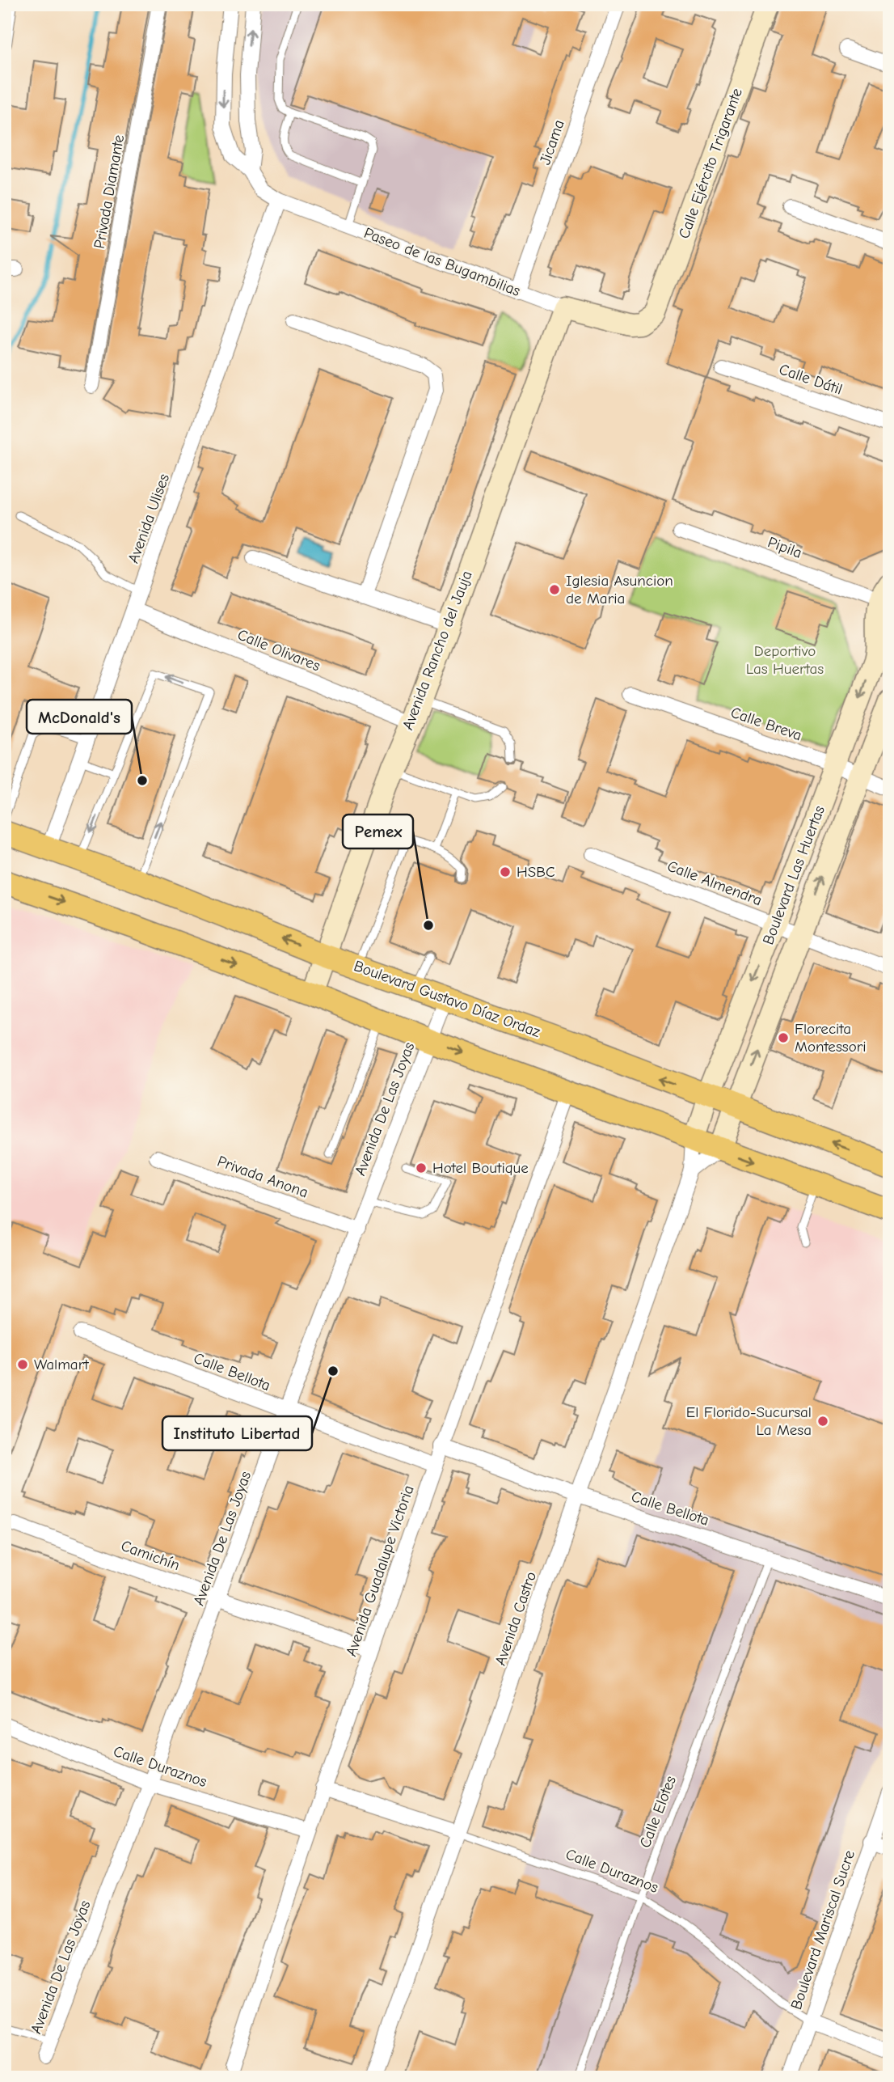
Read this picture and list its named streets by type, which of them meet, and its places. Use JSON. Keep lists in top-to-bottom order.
{
  "streets": {
    "main road": ["Boulevard Gustavo Díaz Ordaz"],
    "street": [
      "Jicama",
      "Calle Ejército Trigarante",
      "Privada Diamante",
      "Paseo de las Bugambilias",
      "Calle Dátil",
      "Avenida Ulises",
      "Pipila",
      "Calle Olivares",
      "Avenida Rancho del Jauja",
      "Calle Breva",
      "Boulevard Las Huertas",
      "Calle Almendra",
      "Avenida De Las Joyas",
      "Privada Anona",
      "Calle Bellota",
      "Camichín",
      "Avenida Guadalupe Victoria",
      "Avenida Castro",
      "Calle Duraznos",
      "Boulevard Mariscal Sucre"
    ],
    "lane": ["Calle Elotes"]
  },
  "crossings": [
    ["Jicama", "Paseo de las Bugambilias"],
    ["Calle Ejército Trigarante", "Paseo de las Bugambilias"],
    ["Paseo de las Bugambilias", "Avenida Ulises"],
    ["Paseo de las Bugambilias", "Avenida Rancho del Jauja"],
    ["Avenida Ulises", "Calle Olivares"],
    ["Avenida Ulises", "Boulevard Gustavo Díaz Ordaz"],
    ["Pipila", "Boulevard Las Huertas"],
    ["Calle Olivares", "Avenida Rancho del Jauja"],
    ["Avenida Rancho del Jauja", "Boulevard Gustavo Díaz Ordaz"],
    ["Calle Breva", "Boulevard Las Huertas"],
    ["Boulevard Las Huertas", "Calle Almendra"],
    ["Boulevard Las Huertas", "Boulevard Gustavo Díaz Ordaz"],
    ["Boulevard Las Huertas", "Avenida Castro"],
    ["Boulevard Gustavo Díaz Ordaz", "Avenida De Las Joyas"],
    ["Avenida De Las Joyas", "Privada Anona"],
    ["Avenida De Las Joyas", "Calle Bellota"],
    ["Avenida De Las Joyas", "Camichín"],
    ["Avenida De Las Joyas", "Calle Duraznos"],
    ["Calle Bellota", "Avenida Guadalupe Victoria"],
    ["Calle Bellota", "Avenida Castro"],
    ["Calle Bellota", "Calle Elotes"],
    ["Camichín", "Avenida Guadalupe Victoria"],
    ["Avenida Guadalupe Victoria", "Calle Duraznos"],
    ["Avenida Castro", "Calle Duraznos"],
    ["Calle Duraznos", "Calle Elotes"],
    ["Calle Duraznos", "Boulevard Mariscal Sucre"]
  ],
  "parks": ["Deportivo Las Huertas"],
  "places": [
    "Iglesia Asuncion de Maria",
    "McDonald's",
    "HSBC",
    "Pemex",
    "Florecita Montessori",
    "Hotel Boutique",
    "Walmart",
    "Instituto Libertad",
    "El Florido-Sucursal La Mesa"
  ]
}
